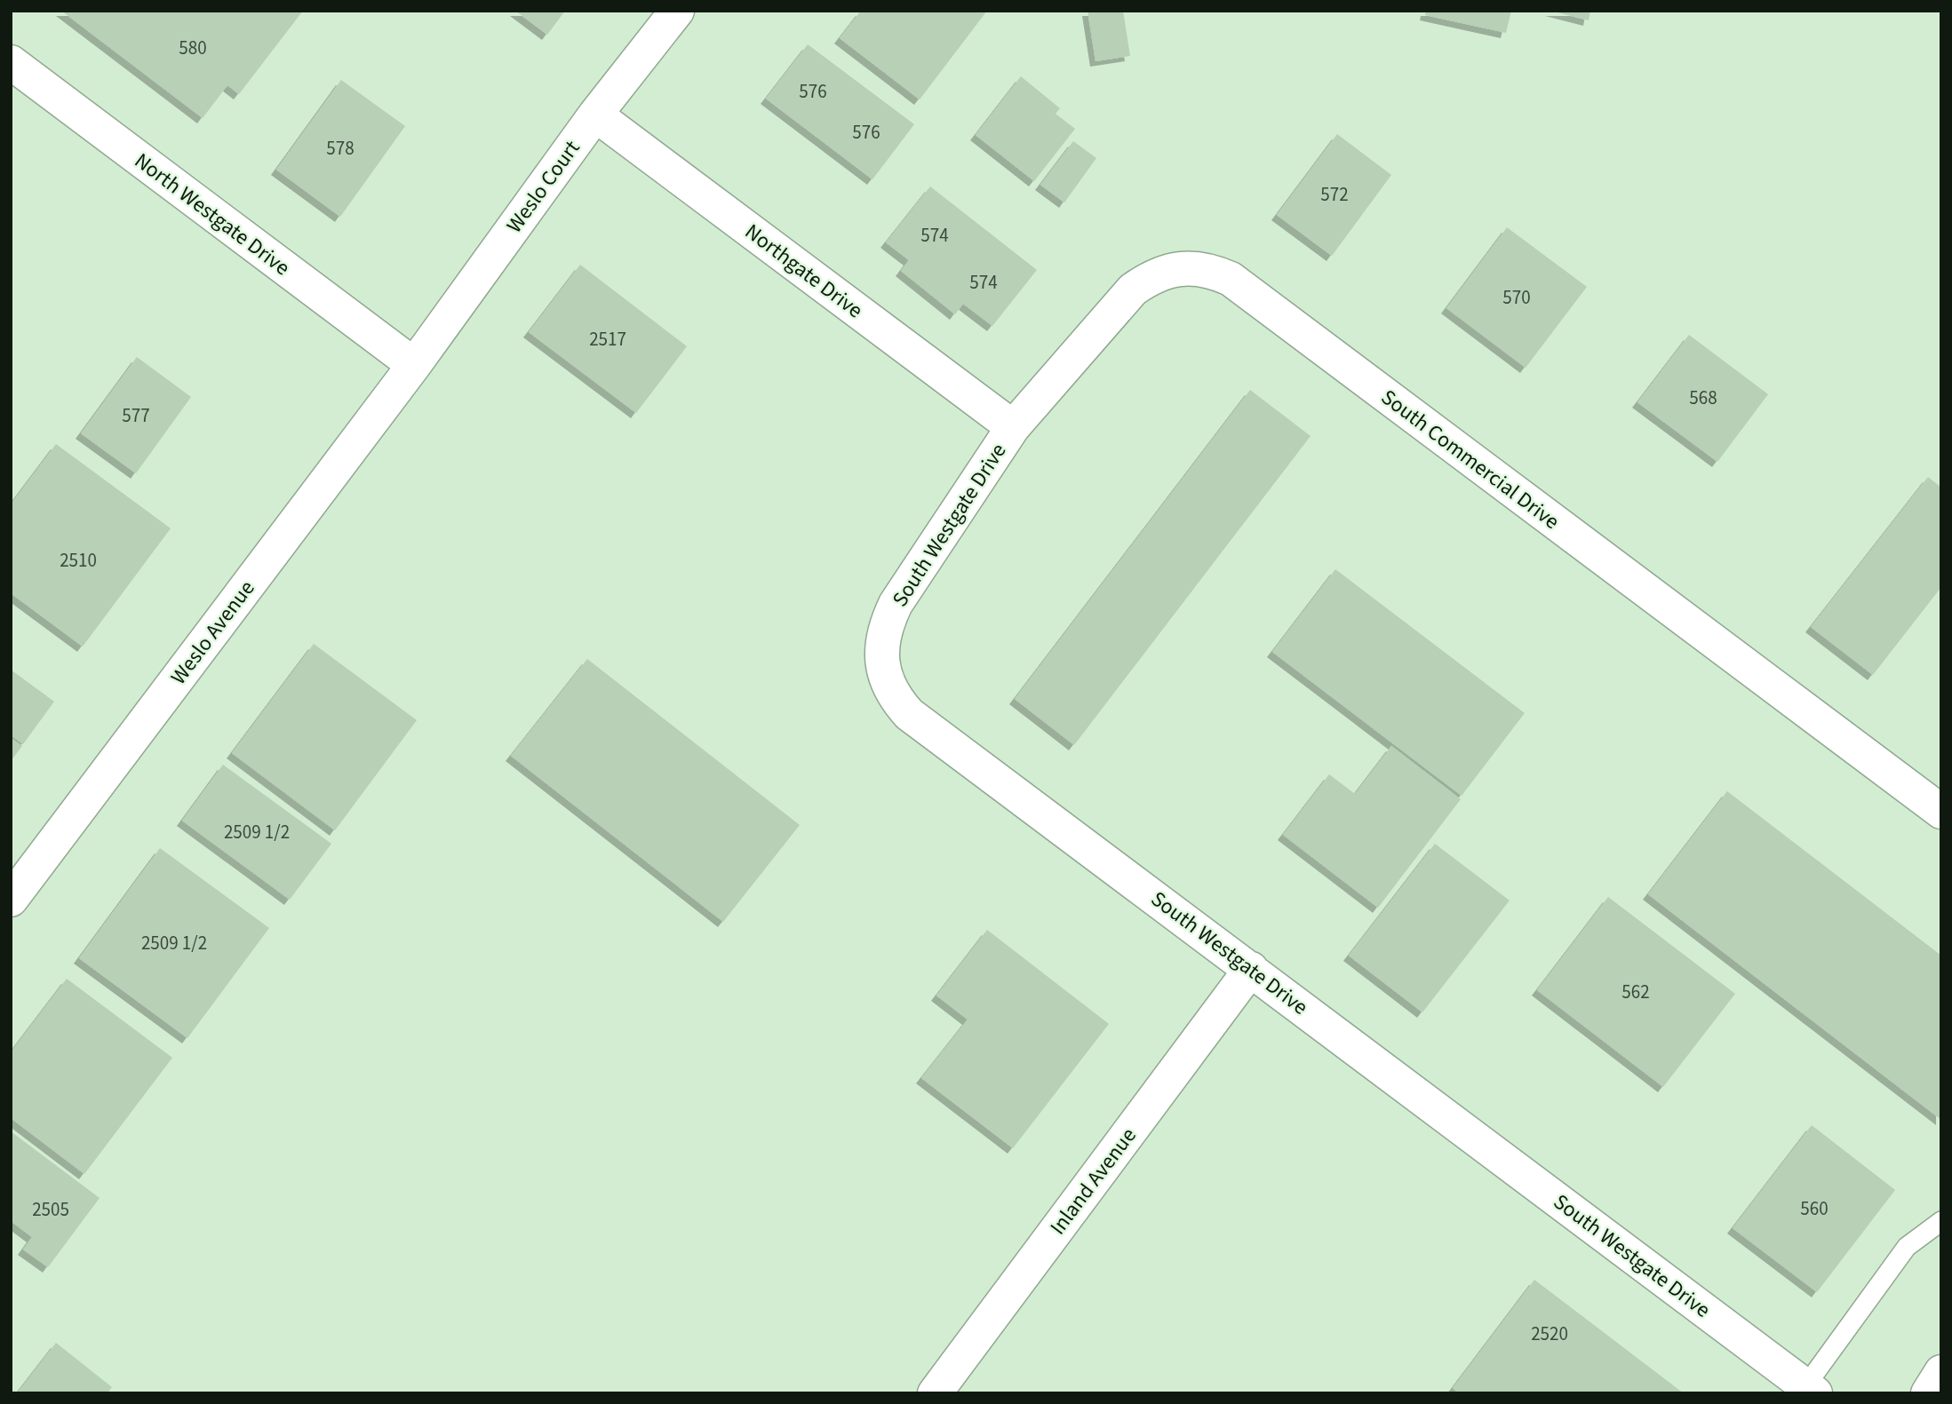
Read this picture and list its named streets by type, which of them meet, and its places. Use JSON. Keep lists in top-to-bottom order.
{
  "streets": {
    "street": [
      "Weslo Court",
      "North Westgate Drive",
      "Northgate Drive",
      "South Commercial Drive",
      "South Westgate Drive",
      "Weslo Avenue",
      "Inland Avenue"
    ]
  },
  "crossings": [
    ["Weslo Court", "North Westgate Drive"],
    ["Weslo Court", "Northgate Drive"],
    ["Weslo Court", "Weslo Avenue"],
    ["North Westgate Drive", "Weslo Avenue"],
    ["Northgate Drive", "South Commercial Drive"],
    ["Northgate Drive", "South Westgate Drive"],
    ["South Commercial Drive", "South Westgate Drive"],
    ["South Westgate Drive", "Inland Avenue"]
  ],
  "house_numbers": [
    "580",
    "576",
    "576",
    "578",
    "572",
    "574",
    "574",
    "570",
    "2517",
    "568",
    "577",
    "2510",
    "2509 1/2",
    "2509 1/2",
    "562",
    "560",
    "2505",
    "2520"
  ]
}
